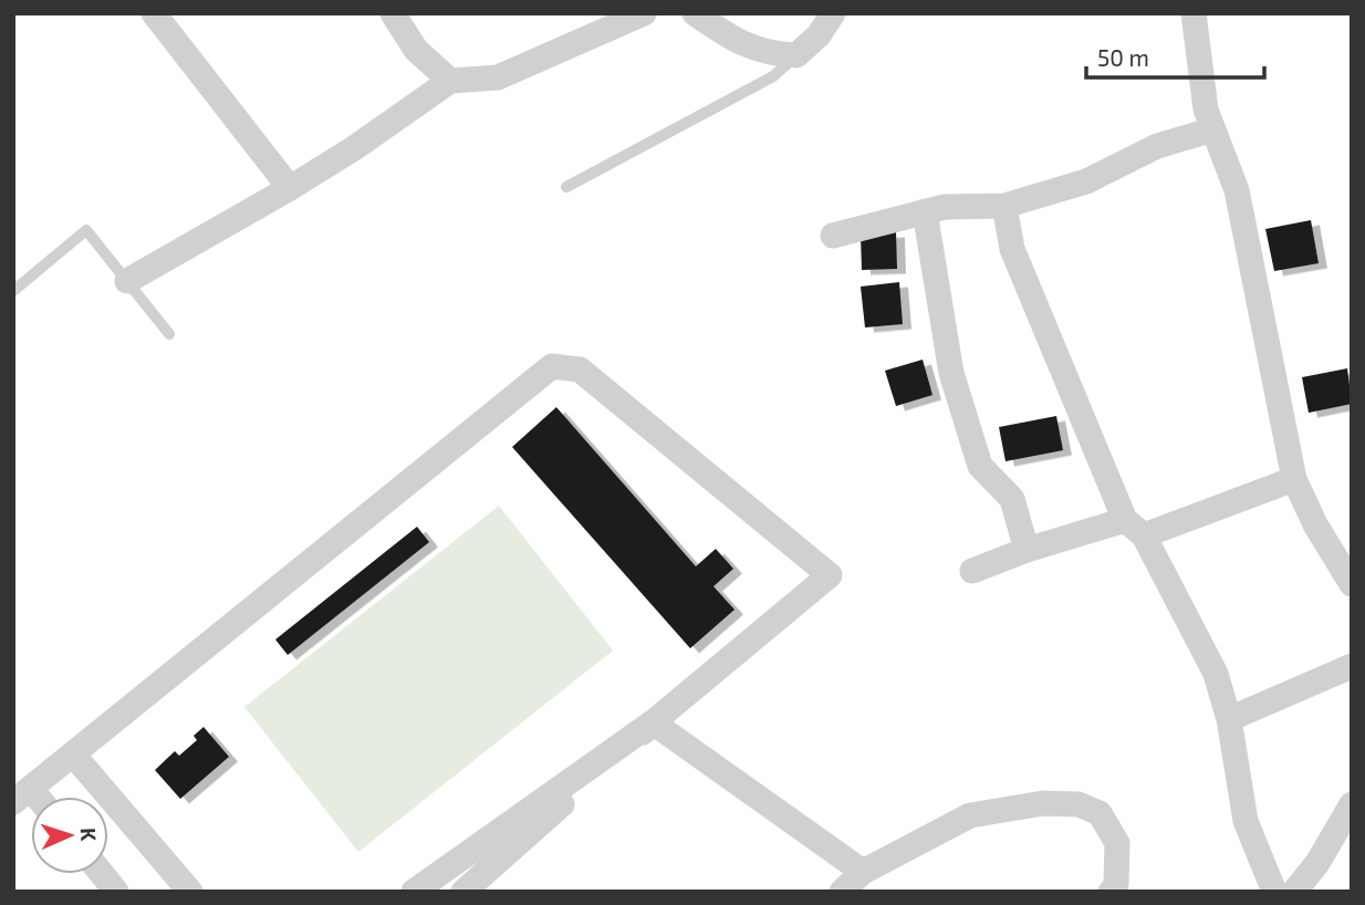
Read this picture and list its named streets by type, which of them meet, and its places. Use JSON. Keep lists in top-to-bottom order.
{
  "scale_bar": "50 m",
  "north": "right"
}
